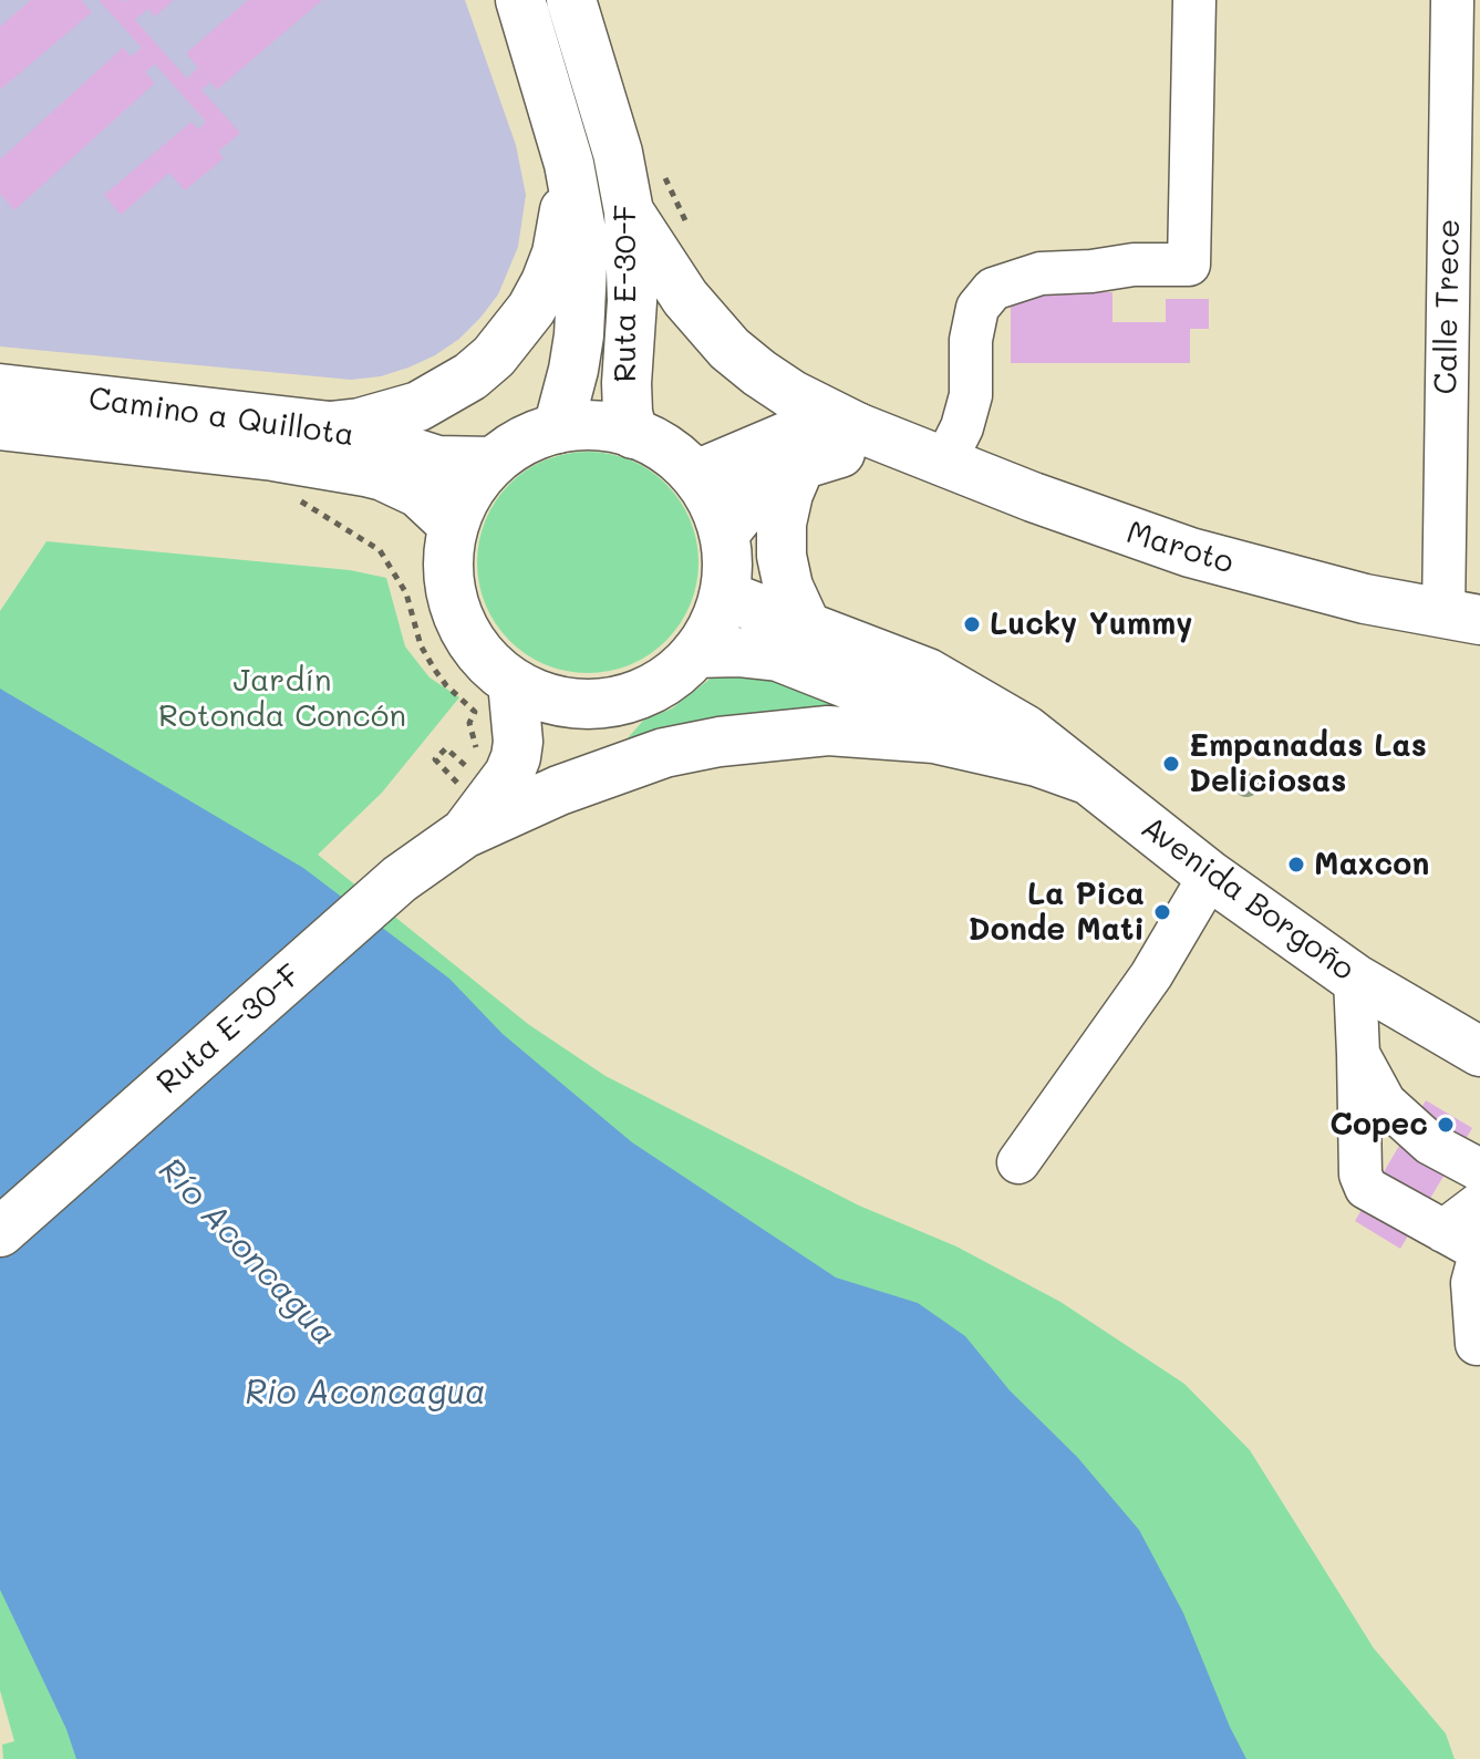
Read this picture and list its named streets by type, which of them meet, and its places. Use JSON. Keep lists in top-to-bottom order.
{
  "streets": {
    "main road": [
      "Ruta E-30-F",
      "Camino a Quillota",
      "Maroto",
      "Avenida Borgoño"
    ],
    "street": ["Calle Trece"]
  },
  "crossings": [
    ["Ruta E-30-F", "Camino a Quillota"],
    ["Ruta E-30-F", "Maroto"],
    ["Ruta E-30-F", "Avenida Borgoño"],
    ["Calle Trece", "Maroto"],
    ["Camino a Quillota", "Maroto"],
    ["Camino a Quillota", "Avenida Borgoño"],
    ["Maroto", "Avenida Borgoño"]
  ],
  "water": ["Río Aconcagua", "Rio Aconcagua"],
  "parks": ["Jardín Rotonda Concón"],
  "places": [
    "Lucky Yummy",
    "Empanadas Las Deliciosas",
    "Maxcon",
    "La Pica Donde Mati",
    "Copec"
  ]
}
